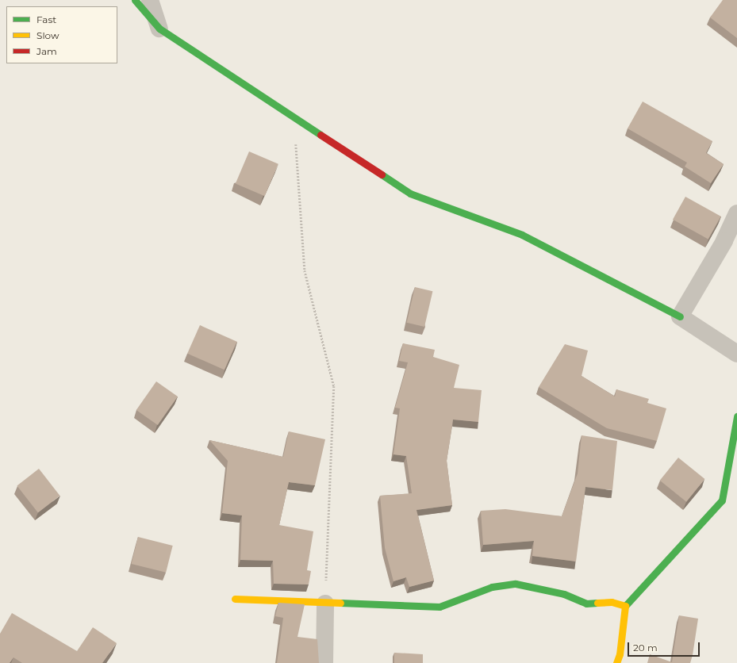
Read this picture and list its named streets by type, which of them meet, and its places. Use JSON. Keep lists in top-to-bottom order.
{
  "legend": ["Fast", "Slow", "Jam"],
  "scale_bar": "20 m"
}
